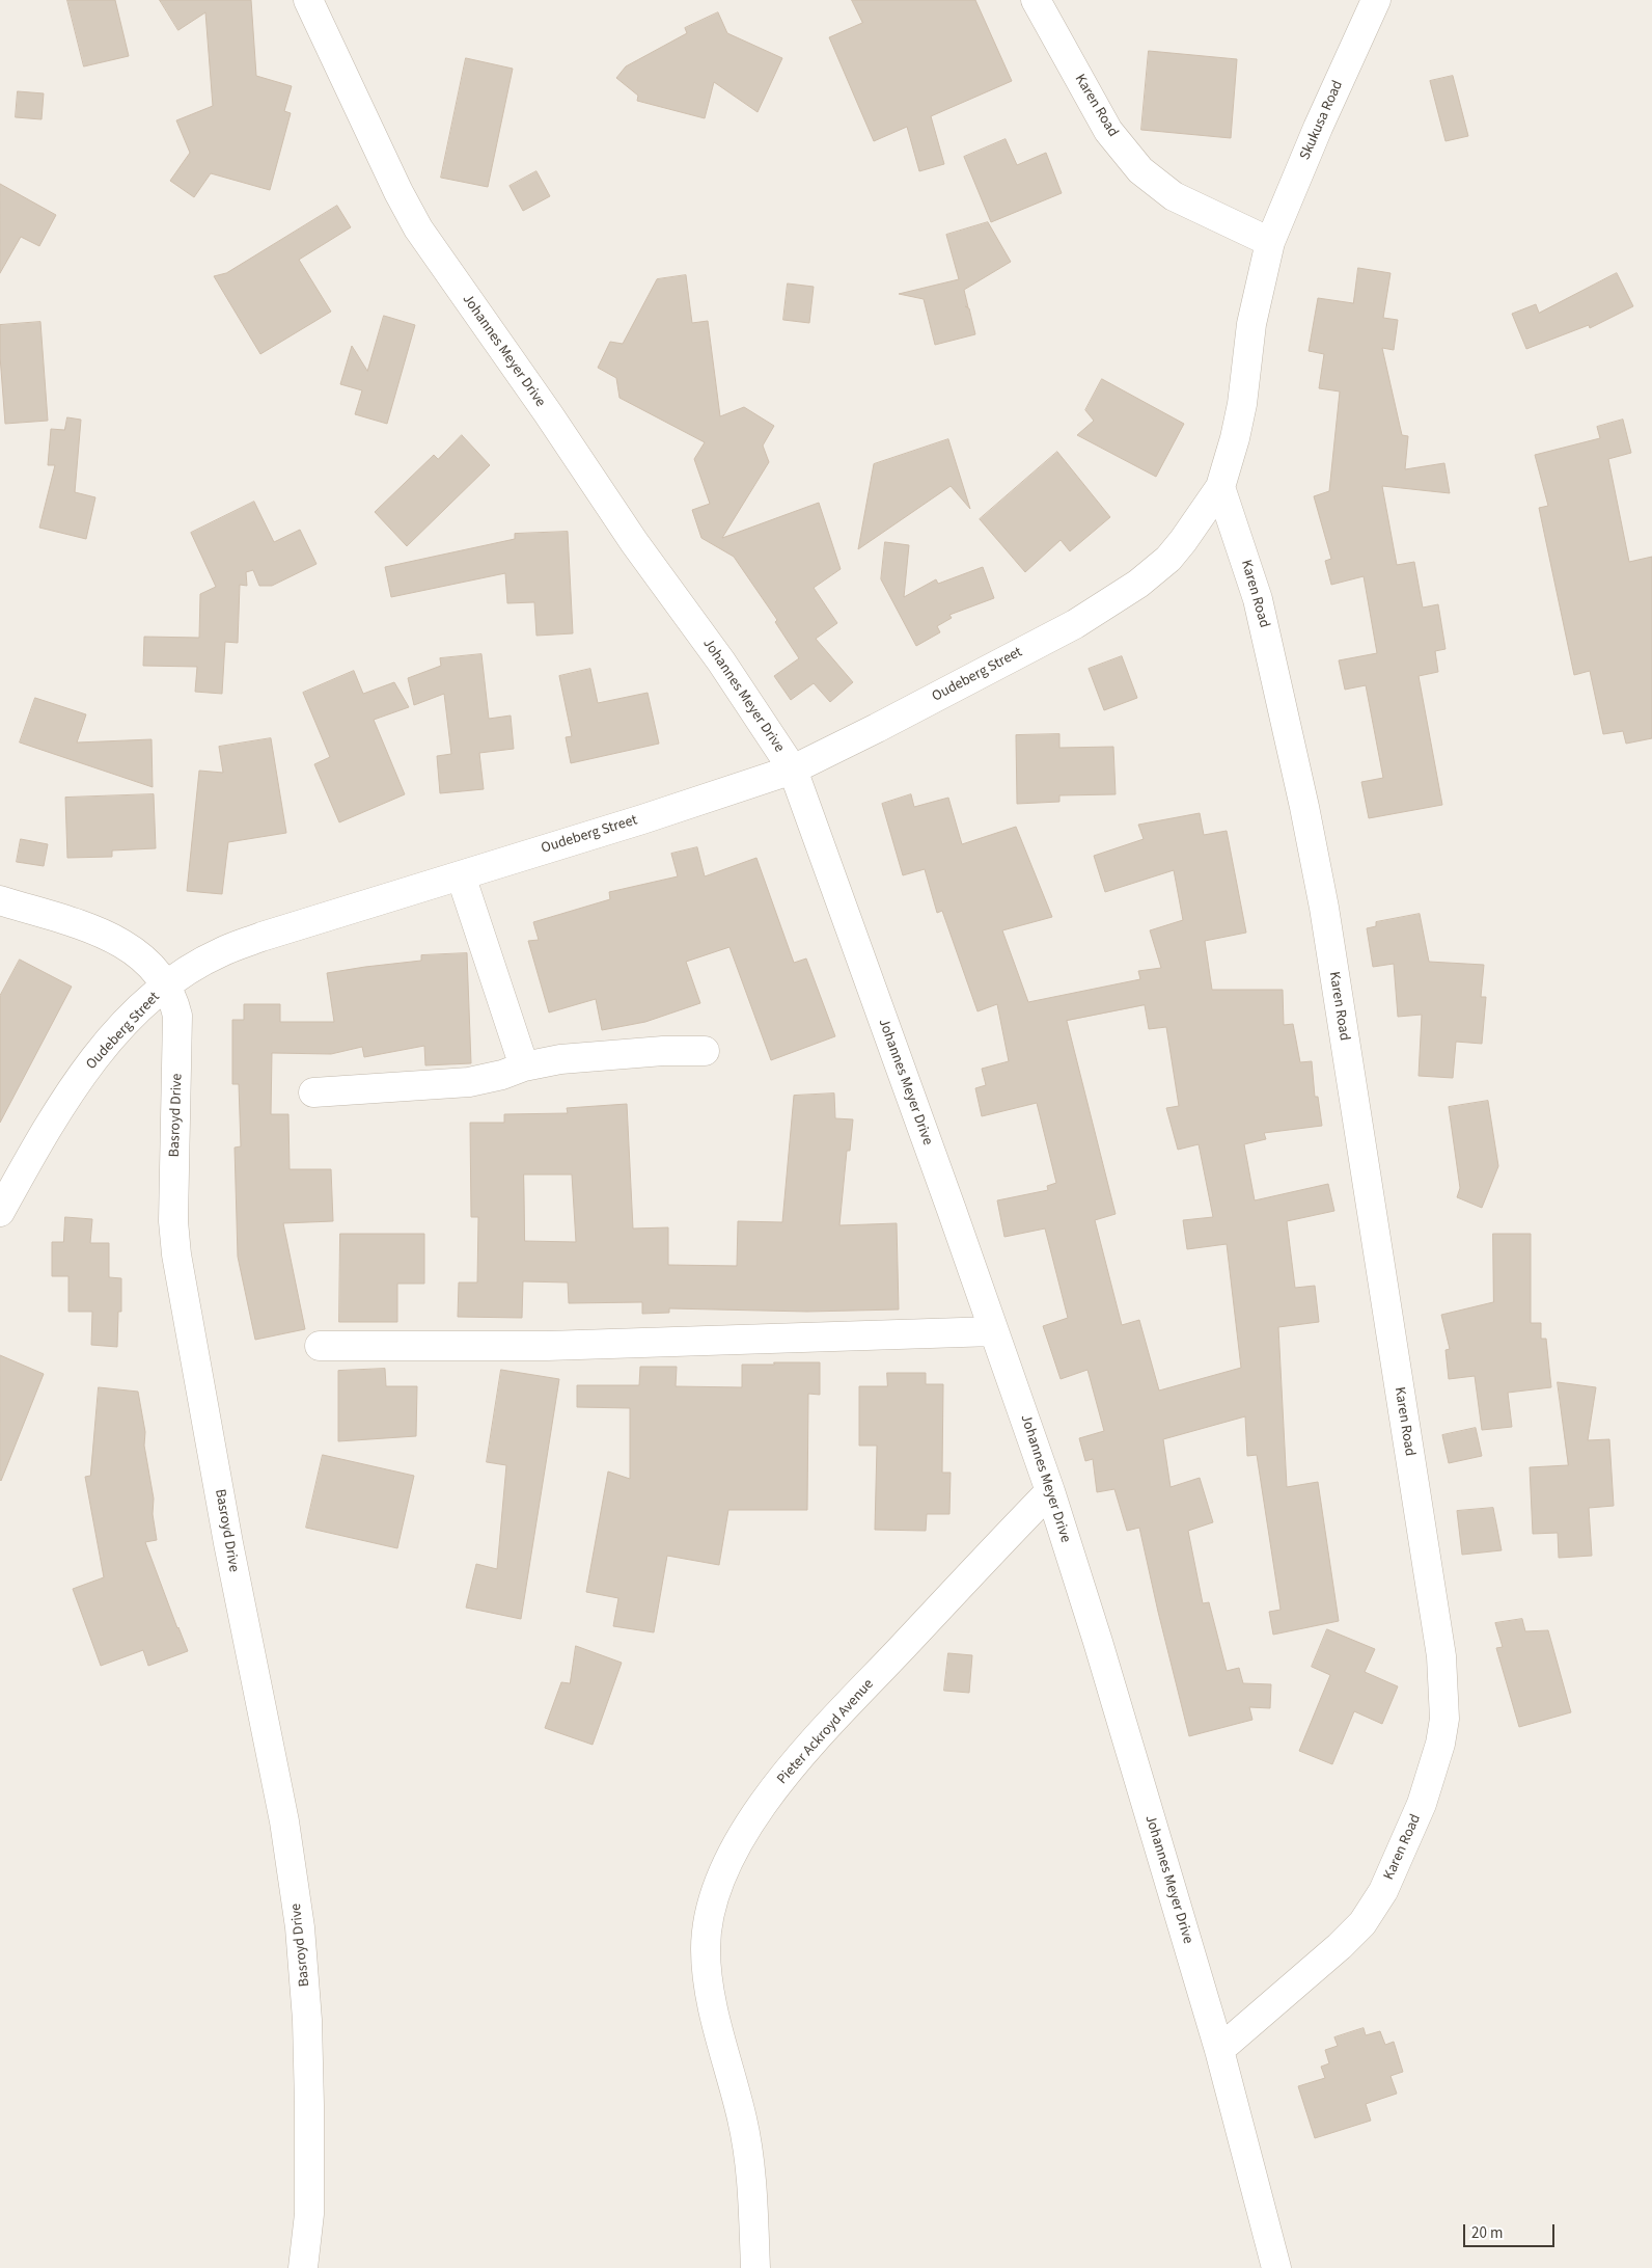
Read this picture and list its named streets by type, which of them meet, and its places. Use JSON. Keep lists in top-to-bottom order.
{
  "streets": {
    "street": [
      "Karen Road",
      "Skukusa Road",
      "Johannes Meyer Drive",
      "Oudeberg Street",
      "Basroyd Drive",
      "Pieter Ackroyd Avenue"
    ]
  },
  "crossings": [
    ["Karen Road", "Skukusa Road"],
    ["Karen Road", "Johannes Meyer Drive"],
    ["Karen Road", "Oudeberg Street"],
    ["Johannes Meyer Drive", "Oudeberg Street"],
    ["Johannes Meyer Drive", "Pieter Ackroyd Avenue"],
    ["Oudeberg Street", "Basroyd Drive"]
  ],
  "scale_bar": "20 m"
}
